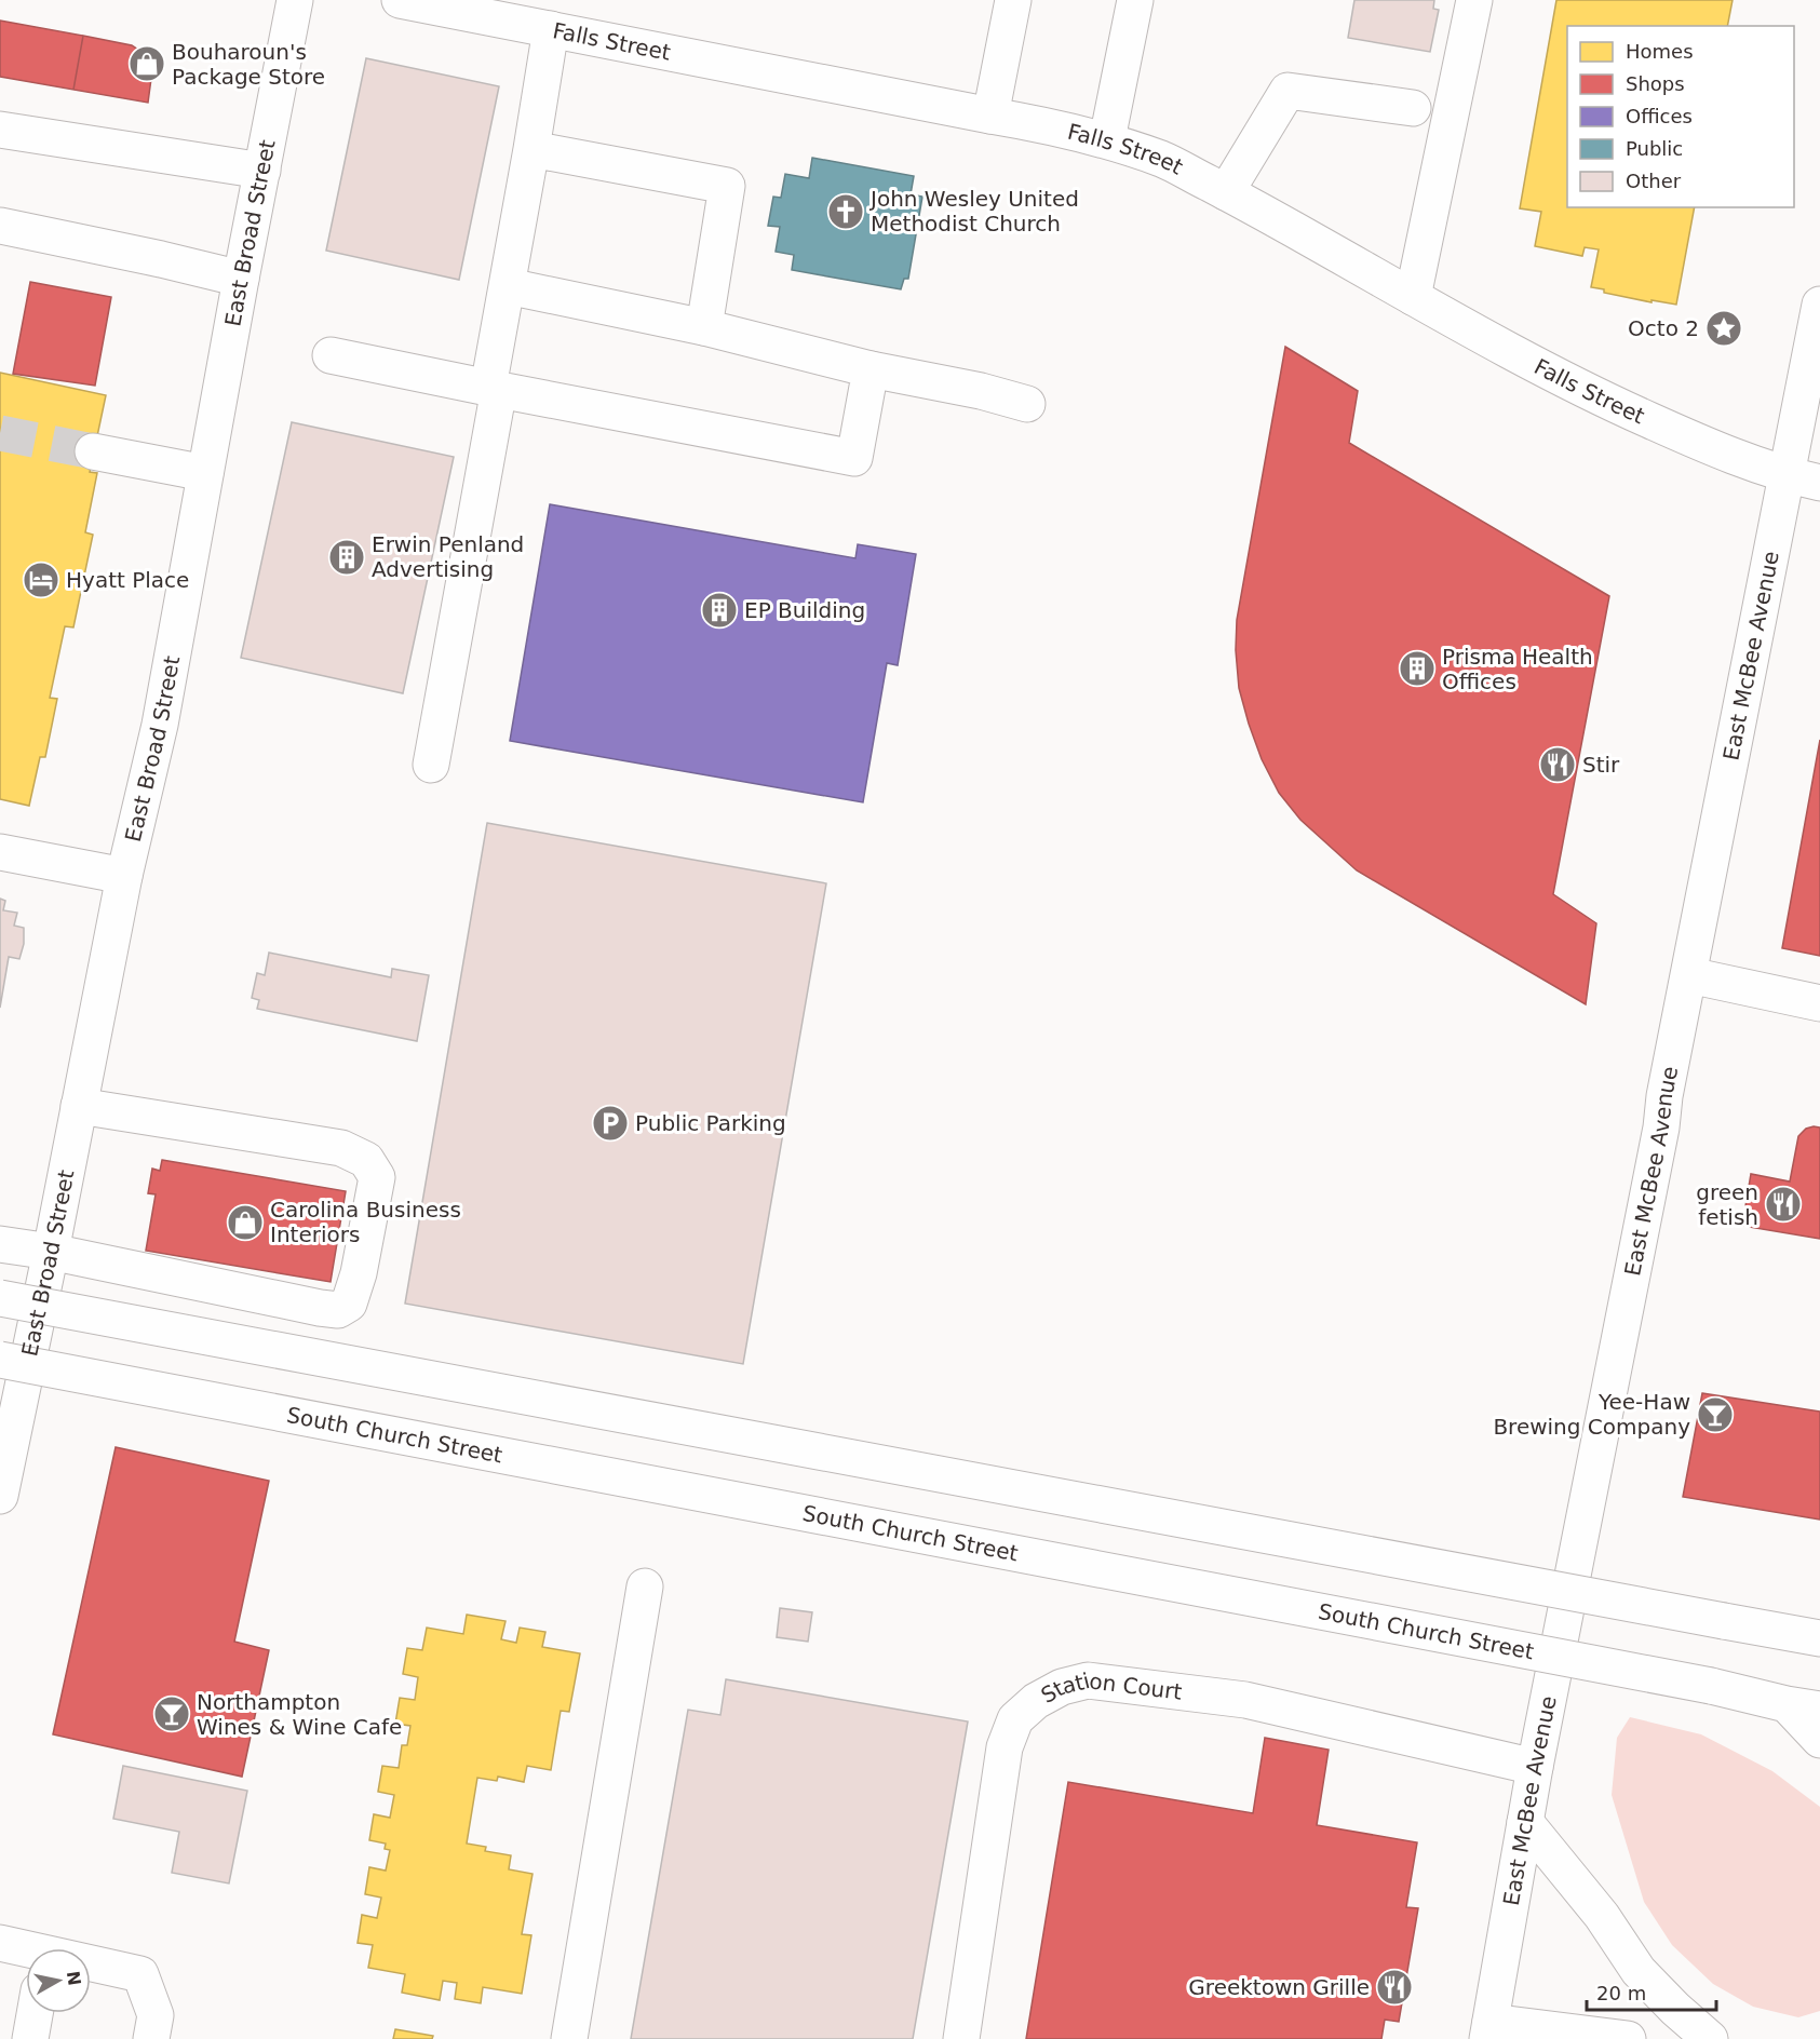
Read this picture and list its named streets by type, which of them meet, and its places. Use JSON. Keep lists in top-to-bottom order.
{
  "streets": {
    "street": [
      "Falls Street",
      "East Broad Street",
      "East McBee Avenue",
      "South Church Street",
      "Station Court"
    ]
  },
  "crossings": [
    ["Falls Street", "East McBee Avenue"],
    ["East McBee Avenue", "Station Court"]
  ],
  "places": {
    "shop": ["Bouharoun's Package Store", "Carolina Business Interiors"],
    "church": ["John Wesley United Methodist Church"],
    "place": ["Octo 2"],
    "building": ["Erwin Penland Advertising", "EP Building", "Prisma Health Offices"],
    "hotel": ["Hyatt Place"],
    "restaurant": ["Stir", "green fetish", "Greektown Grille"],
    "parking": ["Public Parking"],
    "bar": ["Yee-Haw Brewing Company", "Northampton Wines & Wine Cafe"]
  },
  "legend": [
    "Homes",
    "Shops",
    "Offices",
    "Public",
    "Other"
  ],
  "scale_bar": "20 m",
  "north": "right"
}
